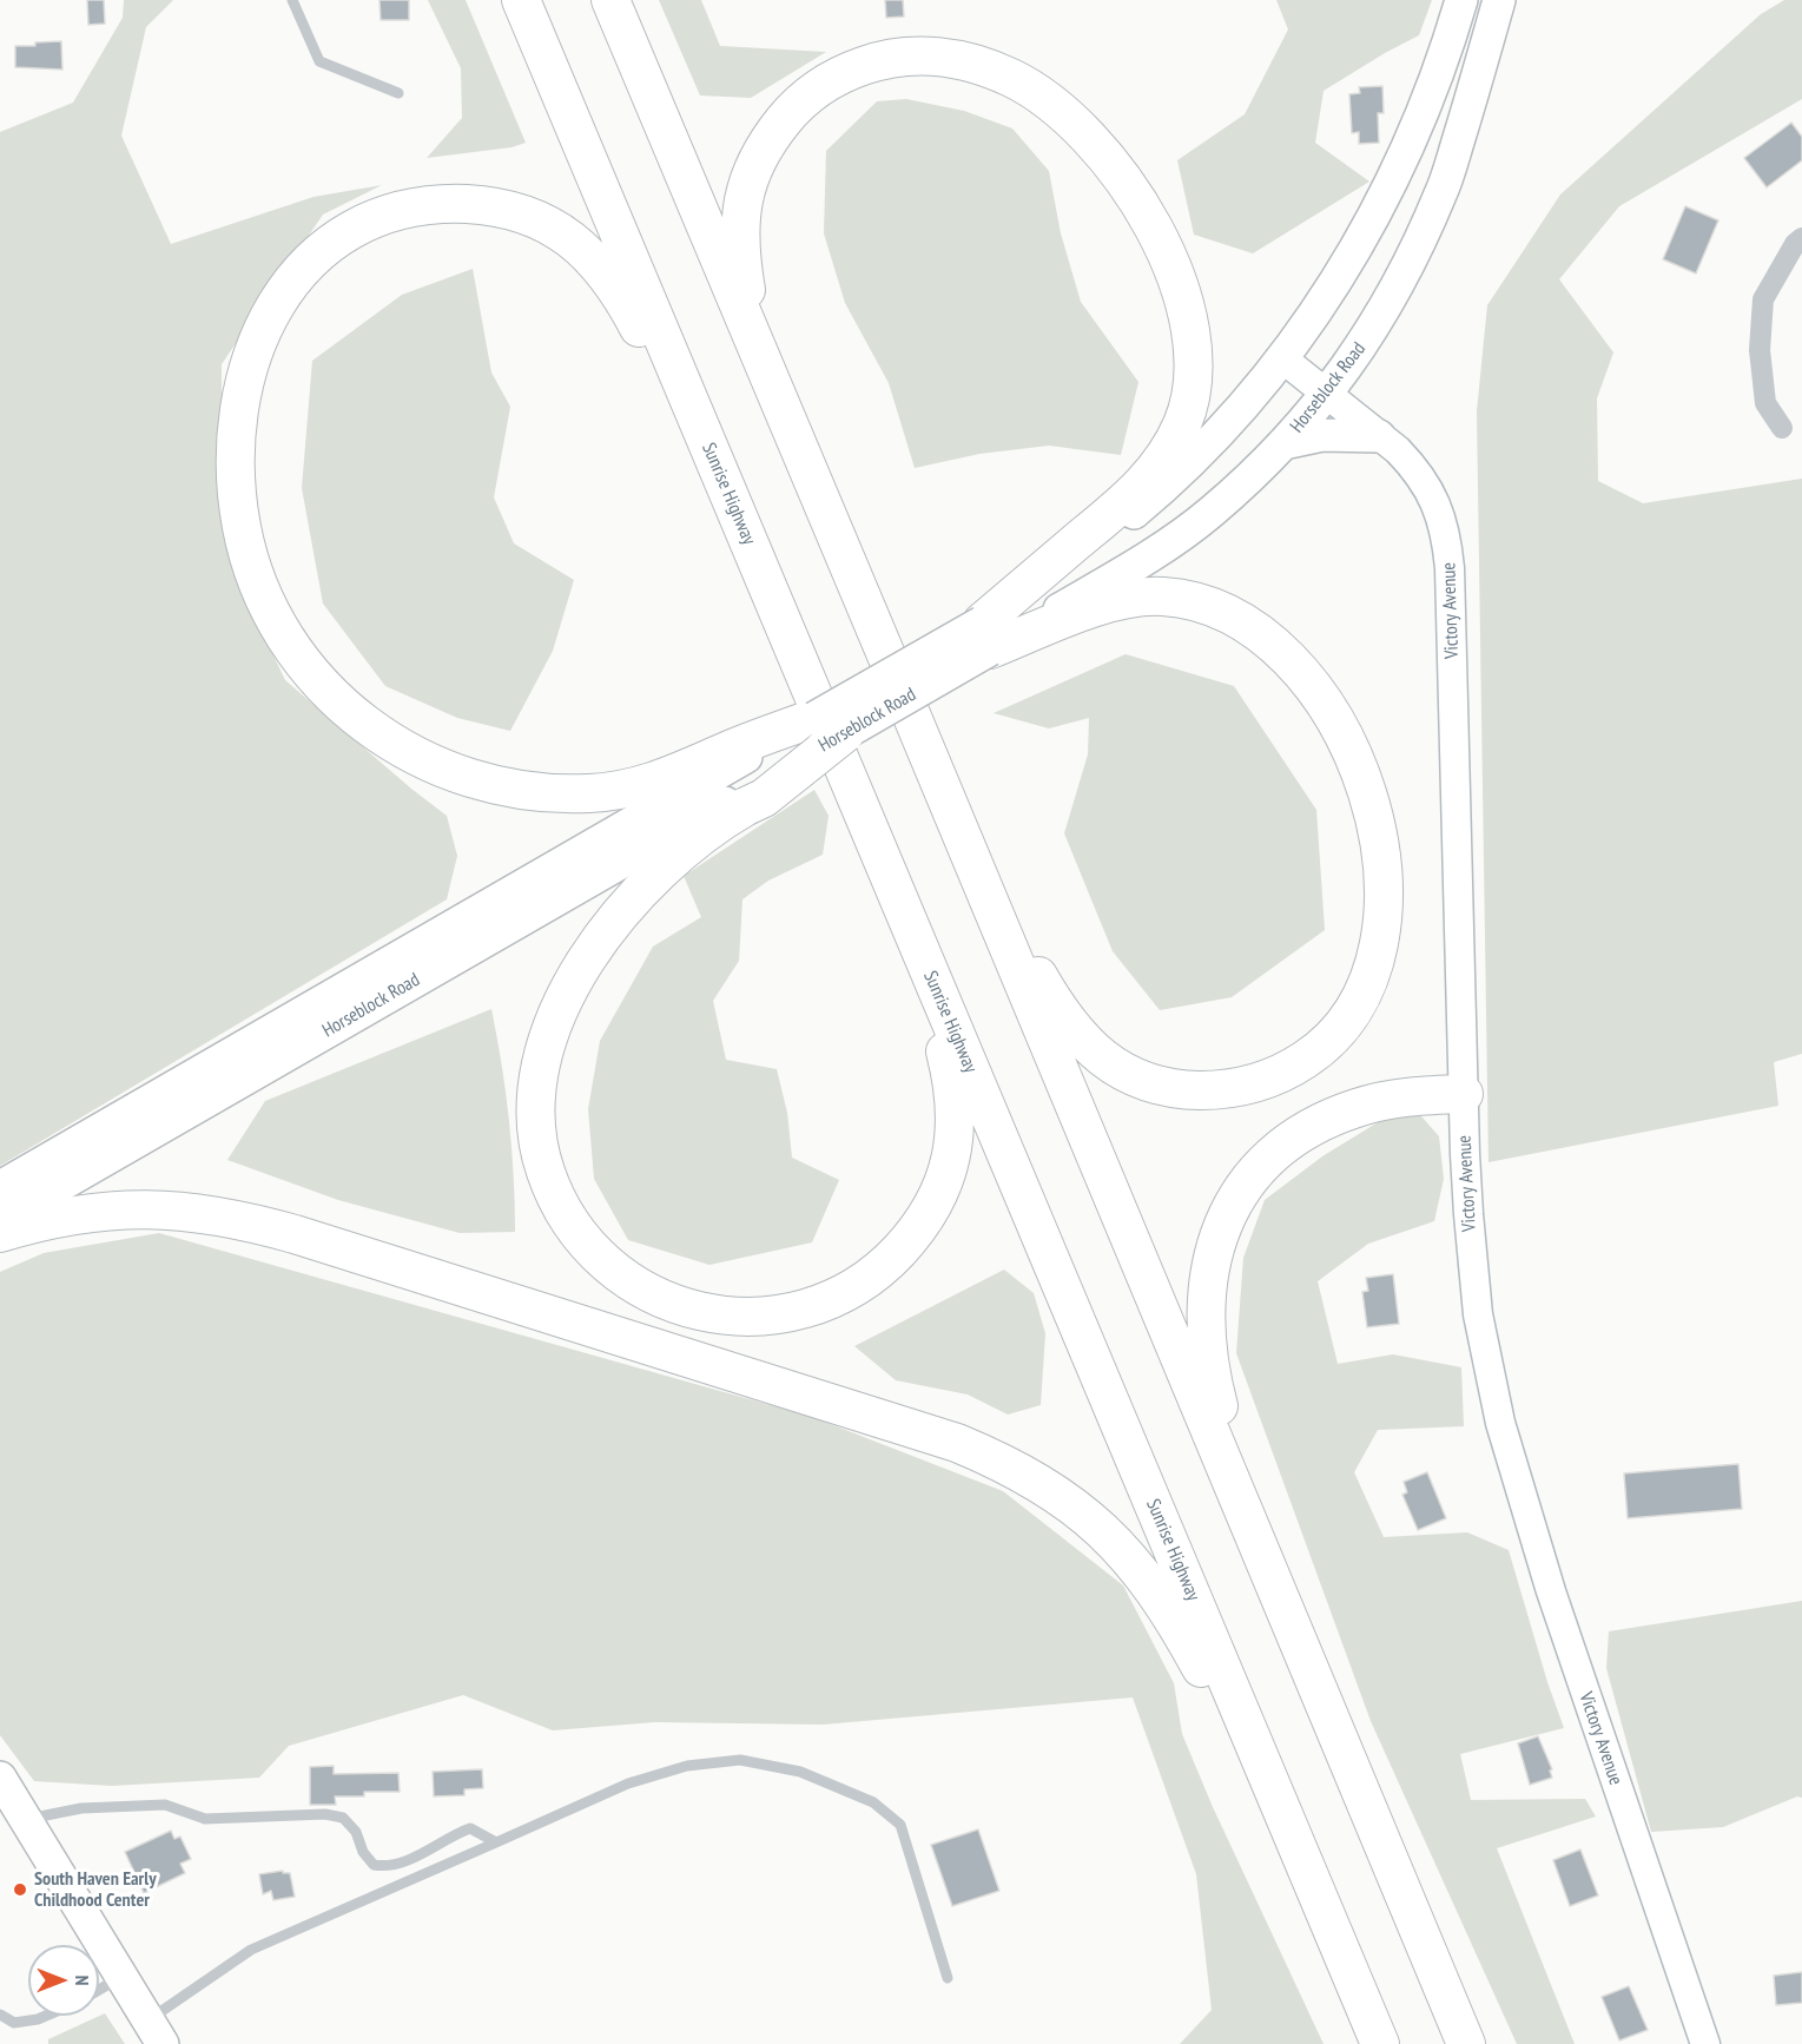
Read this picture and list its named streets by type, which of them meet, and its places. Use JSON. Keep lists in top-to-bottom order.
{
  "streets": {
    "highway": ["Sunrise Highway"],
    "main road": ["Horseblock Road"],
    "street": ["Victory Avenue"]
  },
  "crossings": [
    ["Horseblock Road", "Victory Avenue"]
  ],
  "places": ["South Haven Early Childhood Center"],
  "north": "right"
}
